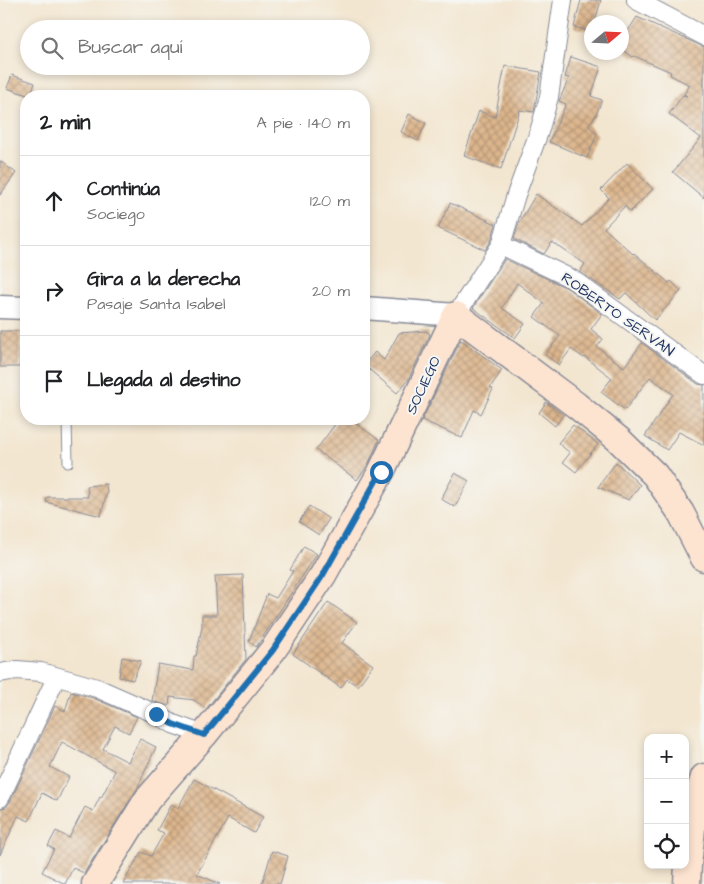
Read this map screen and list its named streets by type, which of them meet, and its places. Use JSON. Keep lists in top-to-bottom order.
{
  "streets": {
    "main road": ["SOCIEGO"],
    "street": ["ROBERTO SERVAN"]
  },
  "crossings": [
    ["ROBERTO SERVAN", "SOCIEGO"]
  ],
  "north": "right",
  "page": {
    "search": "Buscar aquí",
    "heading": ["2 min", "A pie · 140 m"],
    "list": [
      ["Continúa", "Sociego", "120 m"],
      ["Gira a la derecha", "Pasaje Santa Isabel", "20 m"],
      "Llegada al destino"
    ],
    "map_buttons": ["+", "−"]
  }
}
